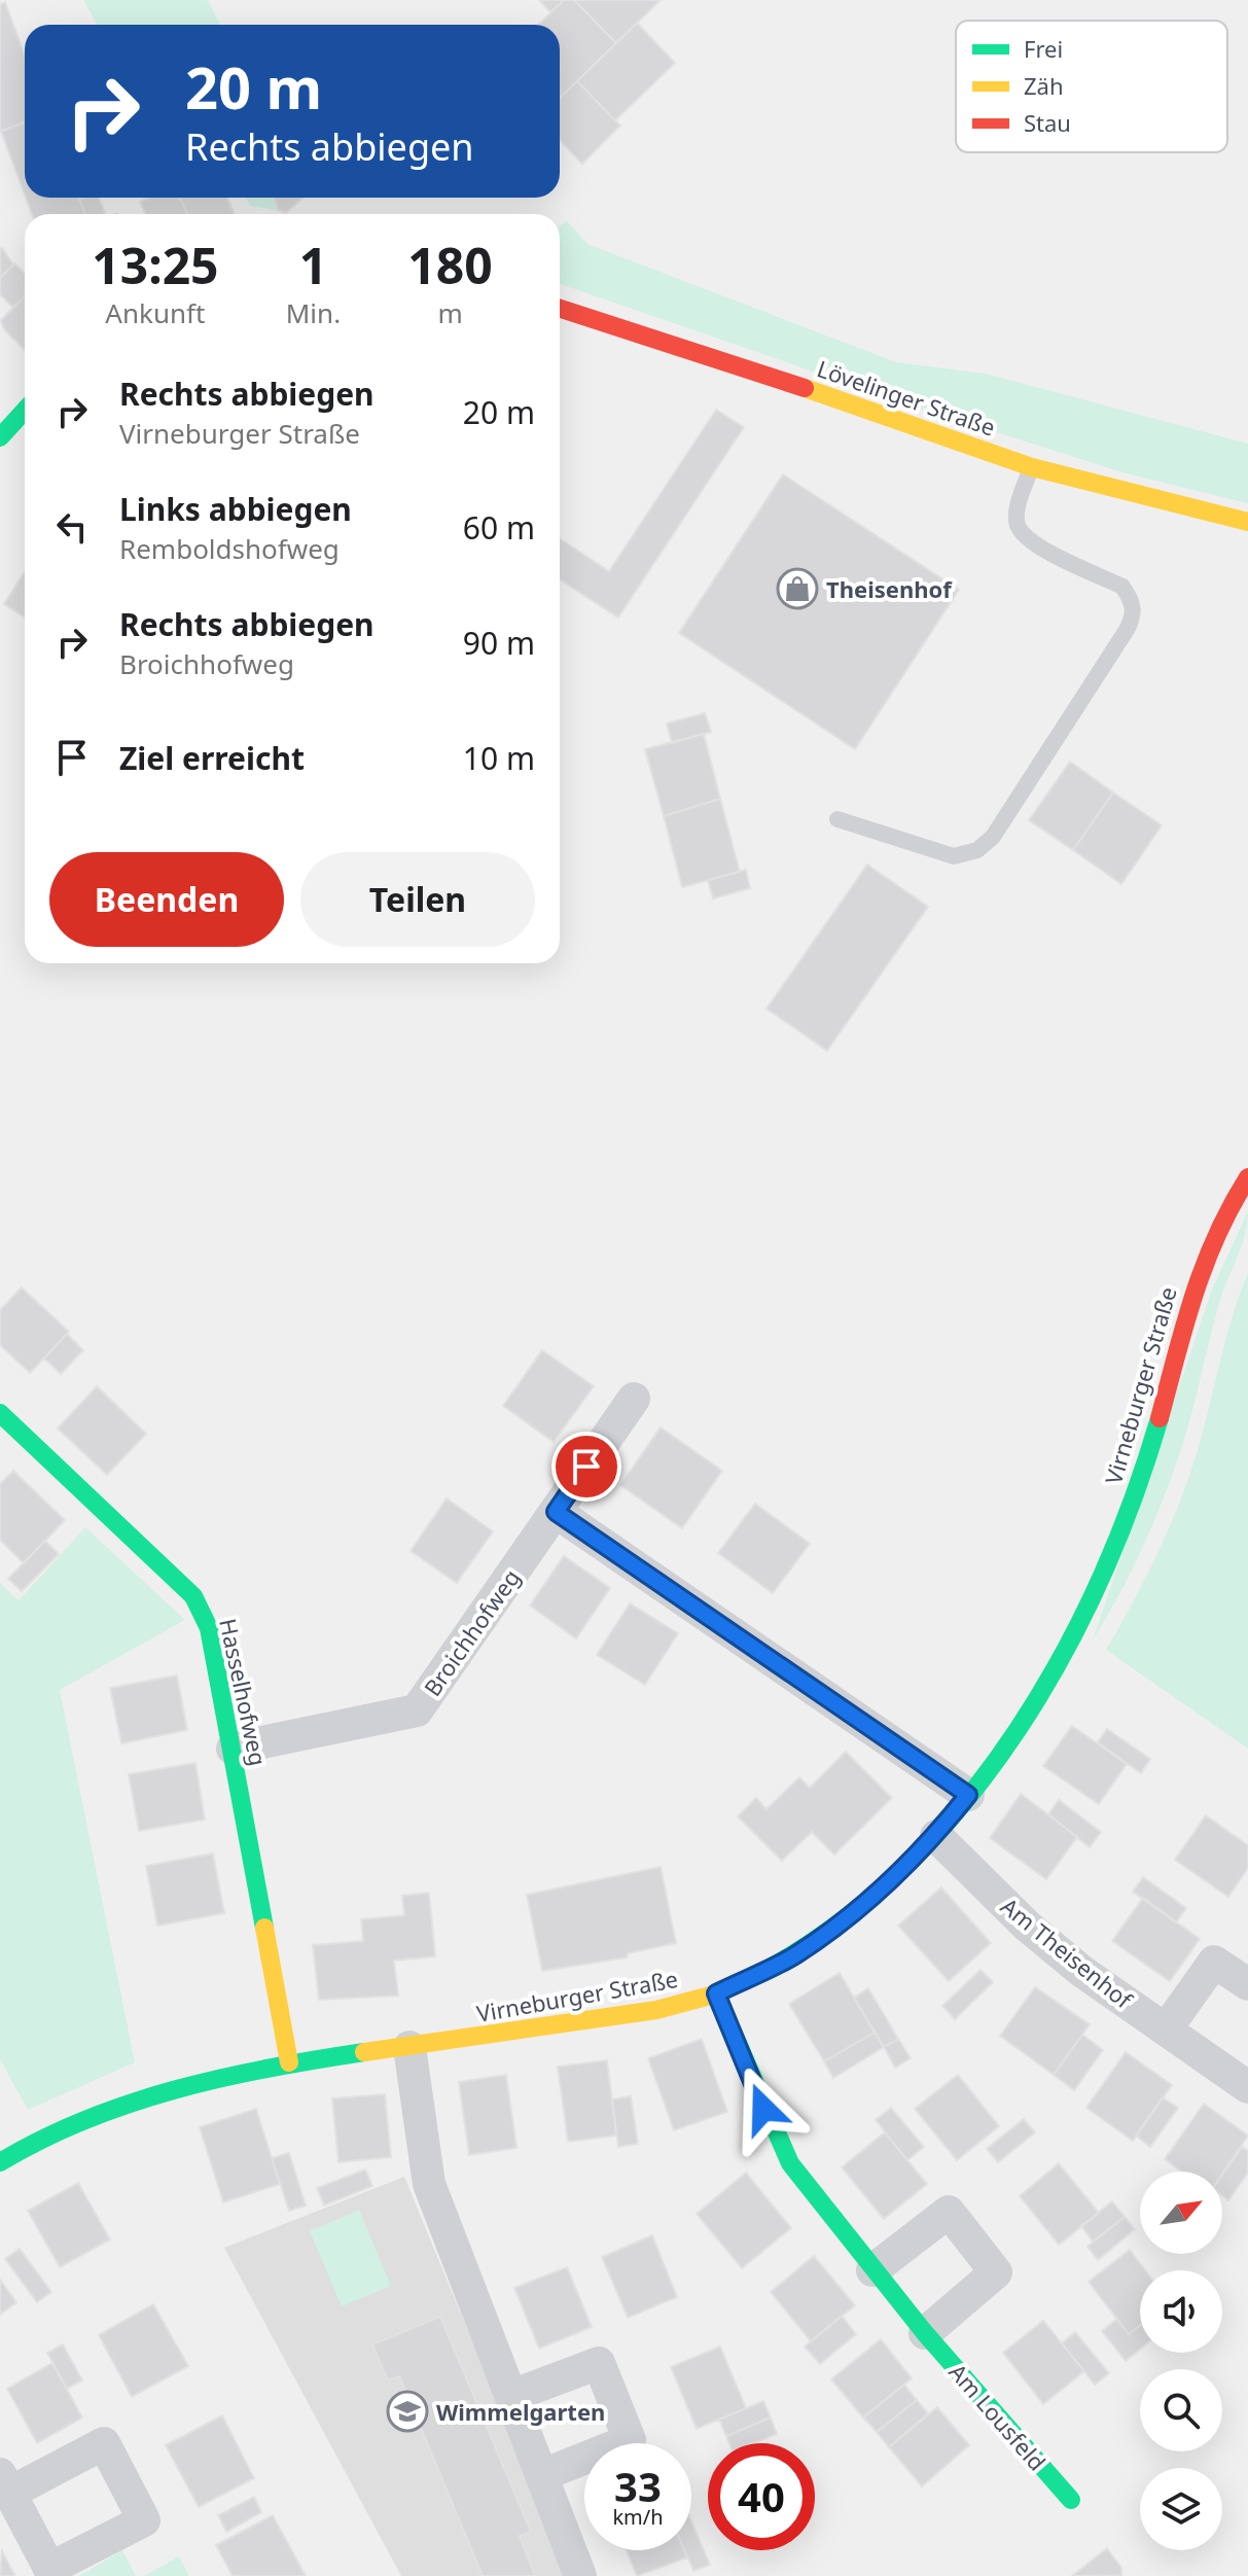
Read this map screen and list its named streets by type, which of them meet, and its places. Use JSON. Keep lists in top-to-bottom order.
{
  "streets": {
    "street": [
      "Lövelinger Straße",
      "Virneburger Straße",
      "Broichhofweg",
      "Hasselhofweg",
      "Am Theisenhof",
      "Am Lousfeld"
    ]
  },
  "crossings": [
    ["Virneburger Straße", "Hasselhofweg"],
    ["Virneburger Straße", "Am Theisenhof"],
    ["Virneburger Straße", "Am Lousfeld"],
    ["Broichhofweg", "Hasselhofweg"]
  ],
  "places": {
    "shop": ["Theisenhof"],
    "school or university": ["Wimmelgarten"]
  },
  "legend": ["Frei", "Zäh", "Stau"],
  "north": "top right",
  "page": {
    "turn": ["20 m", "Rechts abbiegen"],
    "eta": [
      "13:25",
      "Ankunft",
      "1",
      "Min.",
      "180",
      "m"
    ],
    "list": [
      {
        "name": "Rechts abbiegen",
        "note": "Virneburger Straße",
        "value": "20 m"
      },
      {
        "name": "Links abbiegen",
        "note": "Remboldshofweg",
        "value": "60 m"
      },
      {
        "name": "Rechts abbiegen",
        "note": "Broichhofweg",
        "value": "90 m"
      },
      {
        "name": "Ziel erreicht",
        "value": "10 m"
      }
    ],
    "buttons": ["Beenden", "Teilen"],
    "speed": "33 km/h",
    "limit": "40"
  }
}
